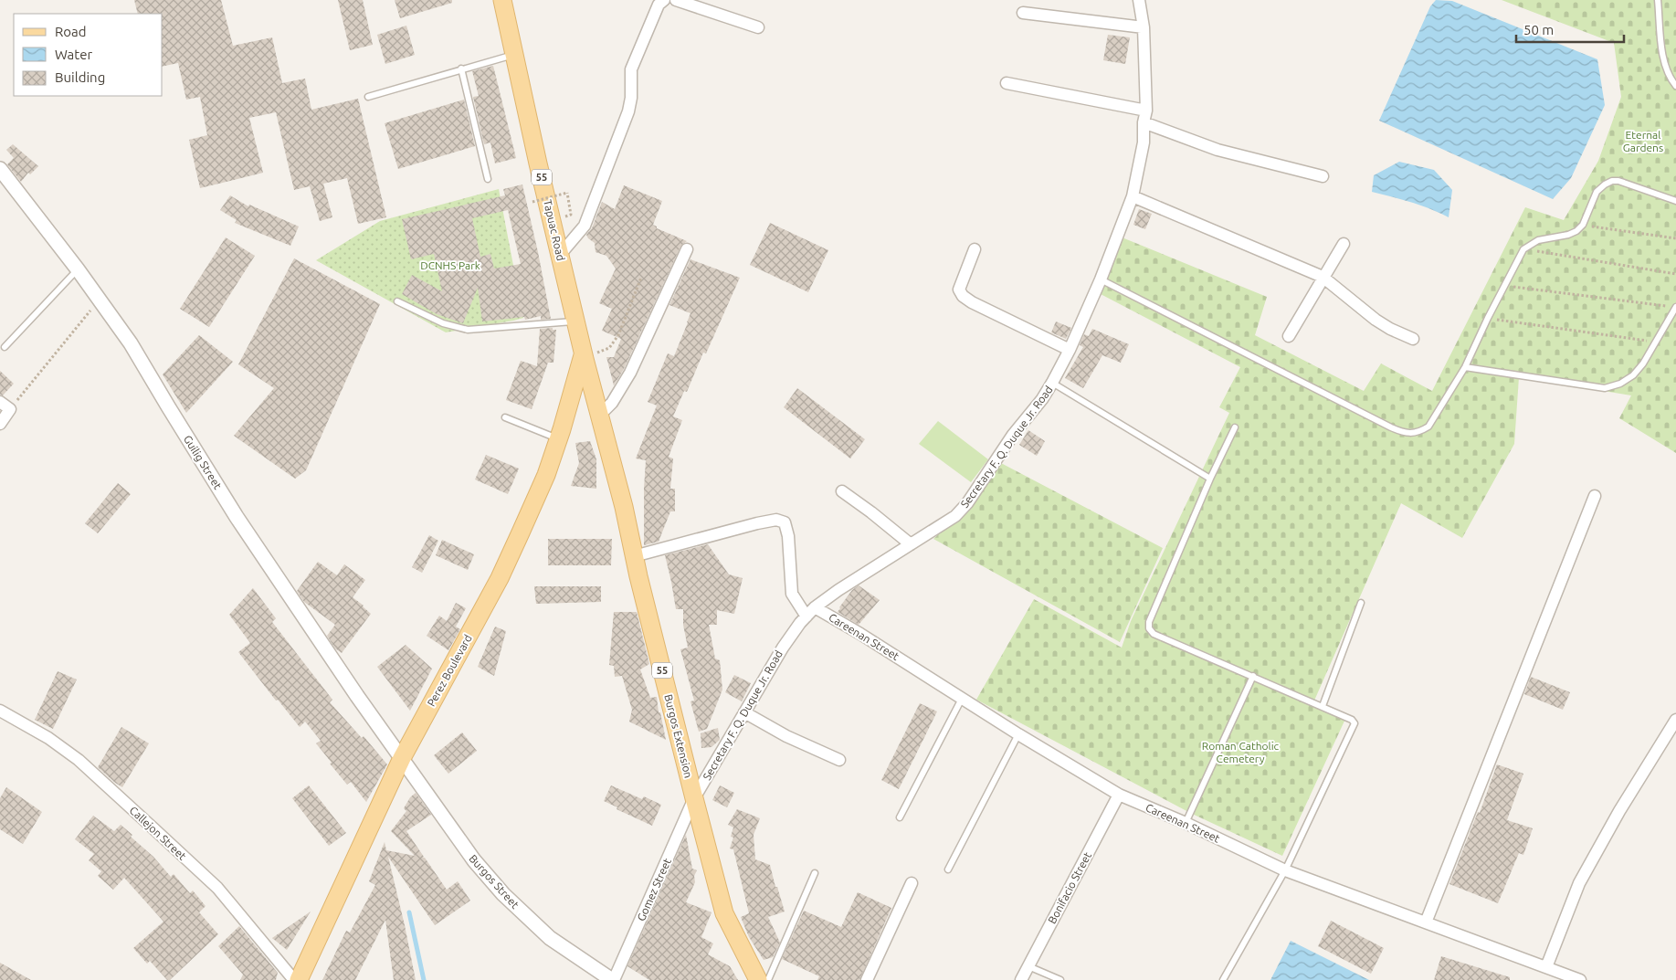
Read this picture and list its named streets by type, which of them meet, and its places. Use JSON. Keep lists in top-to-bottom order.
{
  "streets": {
    "main road": [
      "55",
      "Tapuac Road",
      "Perez Boulevard",
      "Burgos Extension"
    ],
    "street": [
      "Secretary F. Q. Duque Jr. Road",
      "Guilig Street",
      "Careenan Street",
      "Callejon Street",
      "Burgos Street",
      "Bonifacio Street",
      "Gomez Street"
    ]
  },
  "crossings": [
    ["Tapuac Road", "Perez Boulevard"],
    ["Tapuac Road", "Burgos Extension"],
    ["Secretary F. Q. Duque Jr. Road", "Careenan Street"],
    ["Secretary F. Q. Duque Jr. Road", "Burgos Extension"],
    ["Secretary F. Q. Duque Jr. Road", "Gomez Street"],
    ["Guilig Street", "Perez Boulevard"],
    ["Guilig Street", "Burgos Street"],
    ["Careenan Street", "Bonifacio Street"],
    ["Perez Boulevard", "Burgos Extension"],
    ["Perez Boulevard", "Burgos Street"],
    ["Burgos Extension", "Gomez Street"],
    ["Burgos Street", "Gomez Street"]
  ],
  "parks": ["Eternal Gardens", "DCNHS Park", "Roman Catholic Cemetery"],
  "legend": ["Road", "Water", "Building"],
  "scale_bar": "50 m"
}
